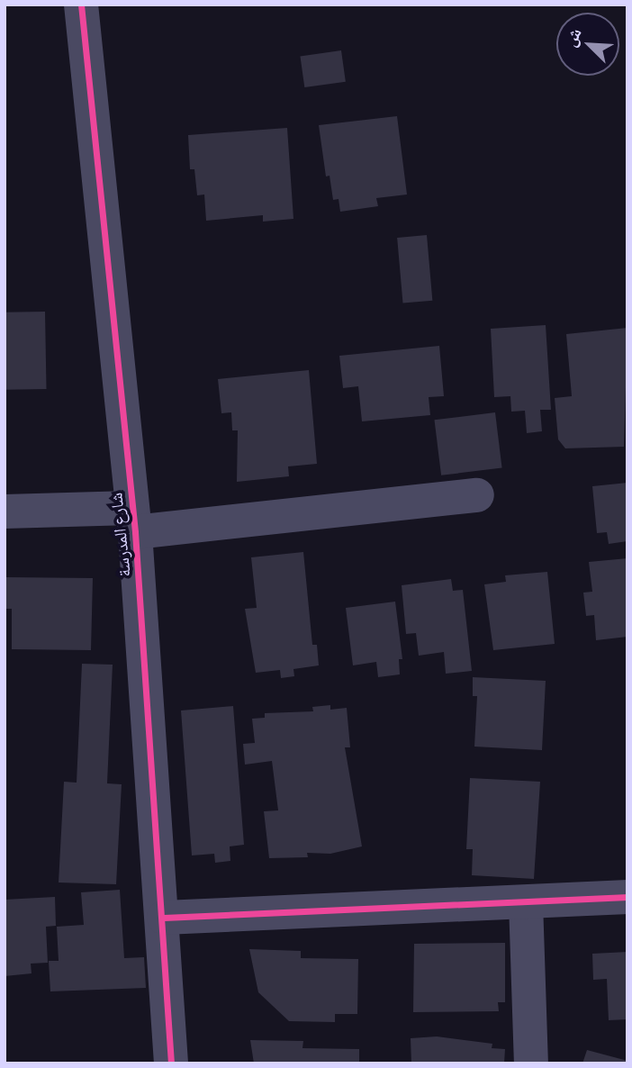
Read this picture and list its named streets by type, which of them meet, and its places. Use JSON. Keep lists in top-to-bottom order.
{
  "streets": {
    "street": ["شارع المدرسة"]
  },
  "north": "top left"
}
